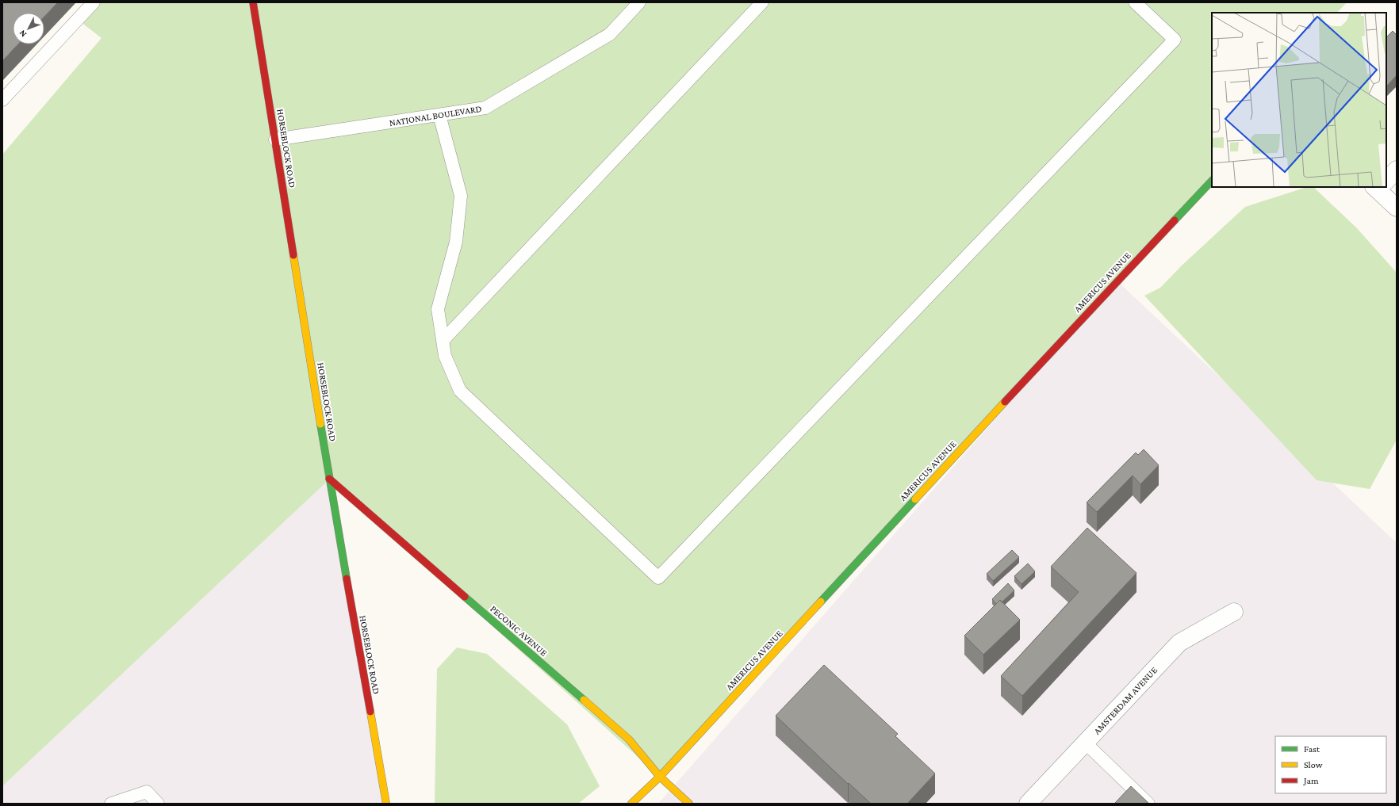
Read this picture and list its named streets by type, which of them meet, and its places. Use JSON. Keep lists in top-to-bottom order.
{
  "streets": {
    "street": [
      "HORSEBLOCK ROAD",
      "AMERICUS AVENUE",
      "PECONIC AVENUE",
      "AMSTERDAM AVENUE"
    ],
    "lane": ["NATIONAL BOULEVARD"]
  },
  "crossings": [
    ["NATIONAL BOULEVARD", "HORSEBLOCK ROAD"],
    ["HORSEBLOCK ROAD", "PECONIC AVENUE"],
    ["AMERICUS AVENUE", "PECONIC AVENUE"]
  ],
  "legend": ["Fast", "Slow", "Jam"],
  "north": "bottom left"
}
